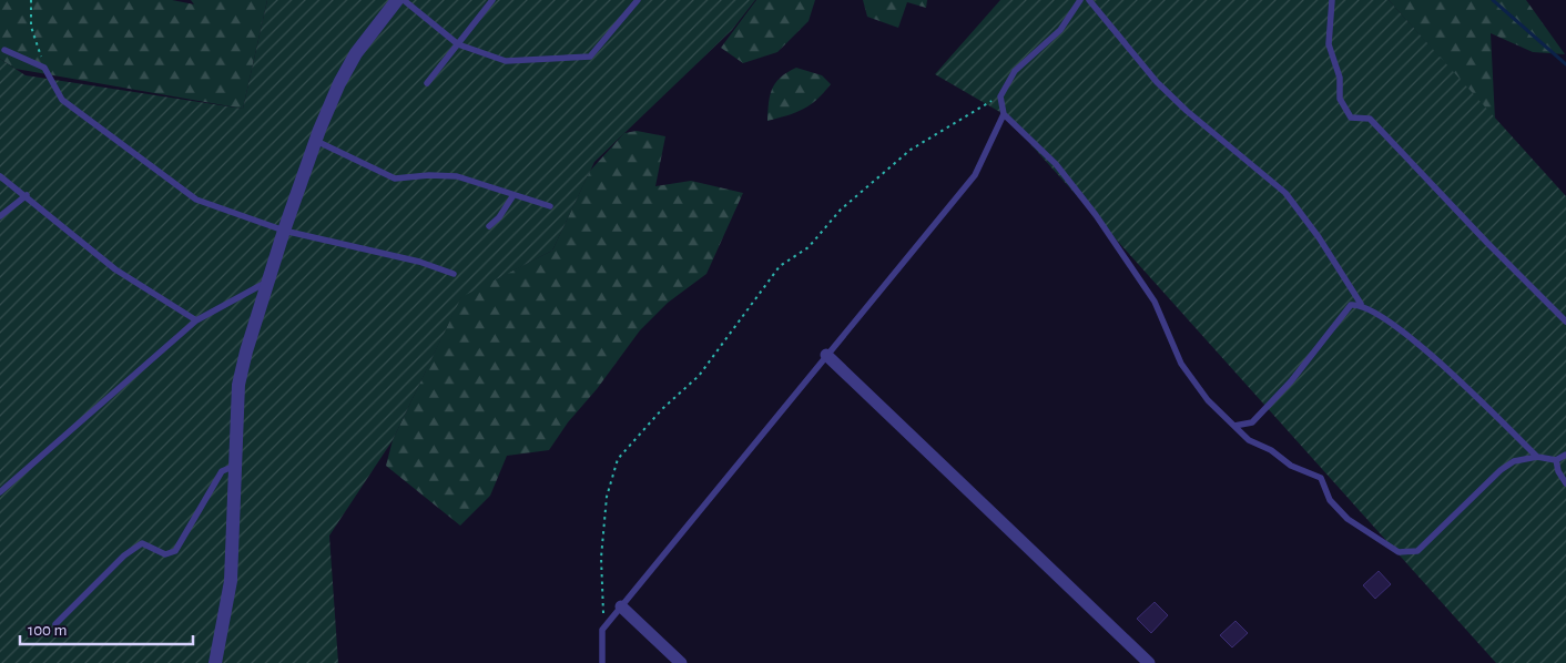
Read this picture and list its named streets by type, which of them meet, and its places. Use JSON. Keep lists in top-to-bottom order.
{
  "scale_bar": "100 m"
}
